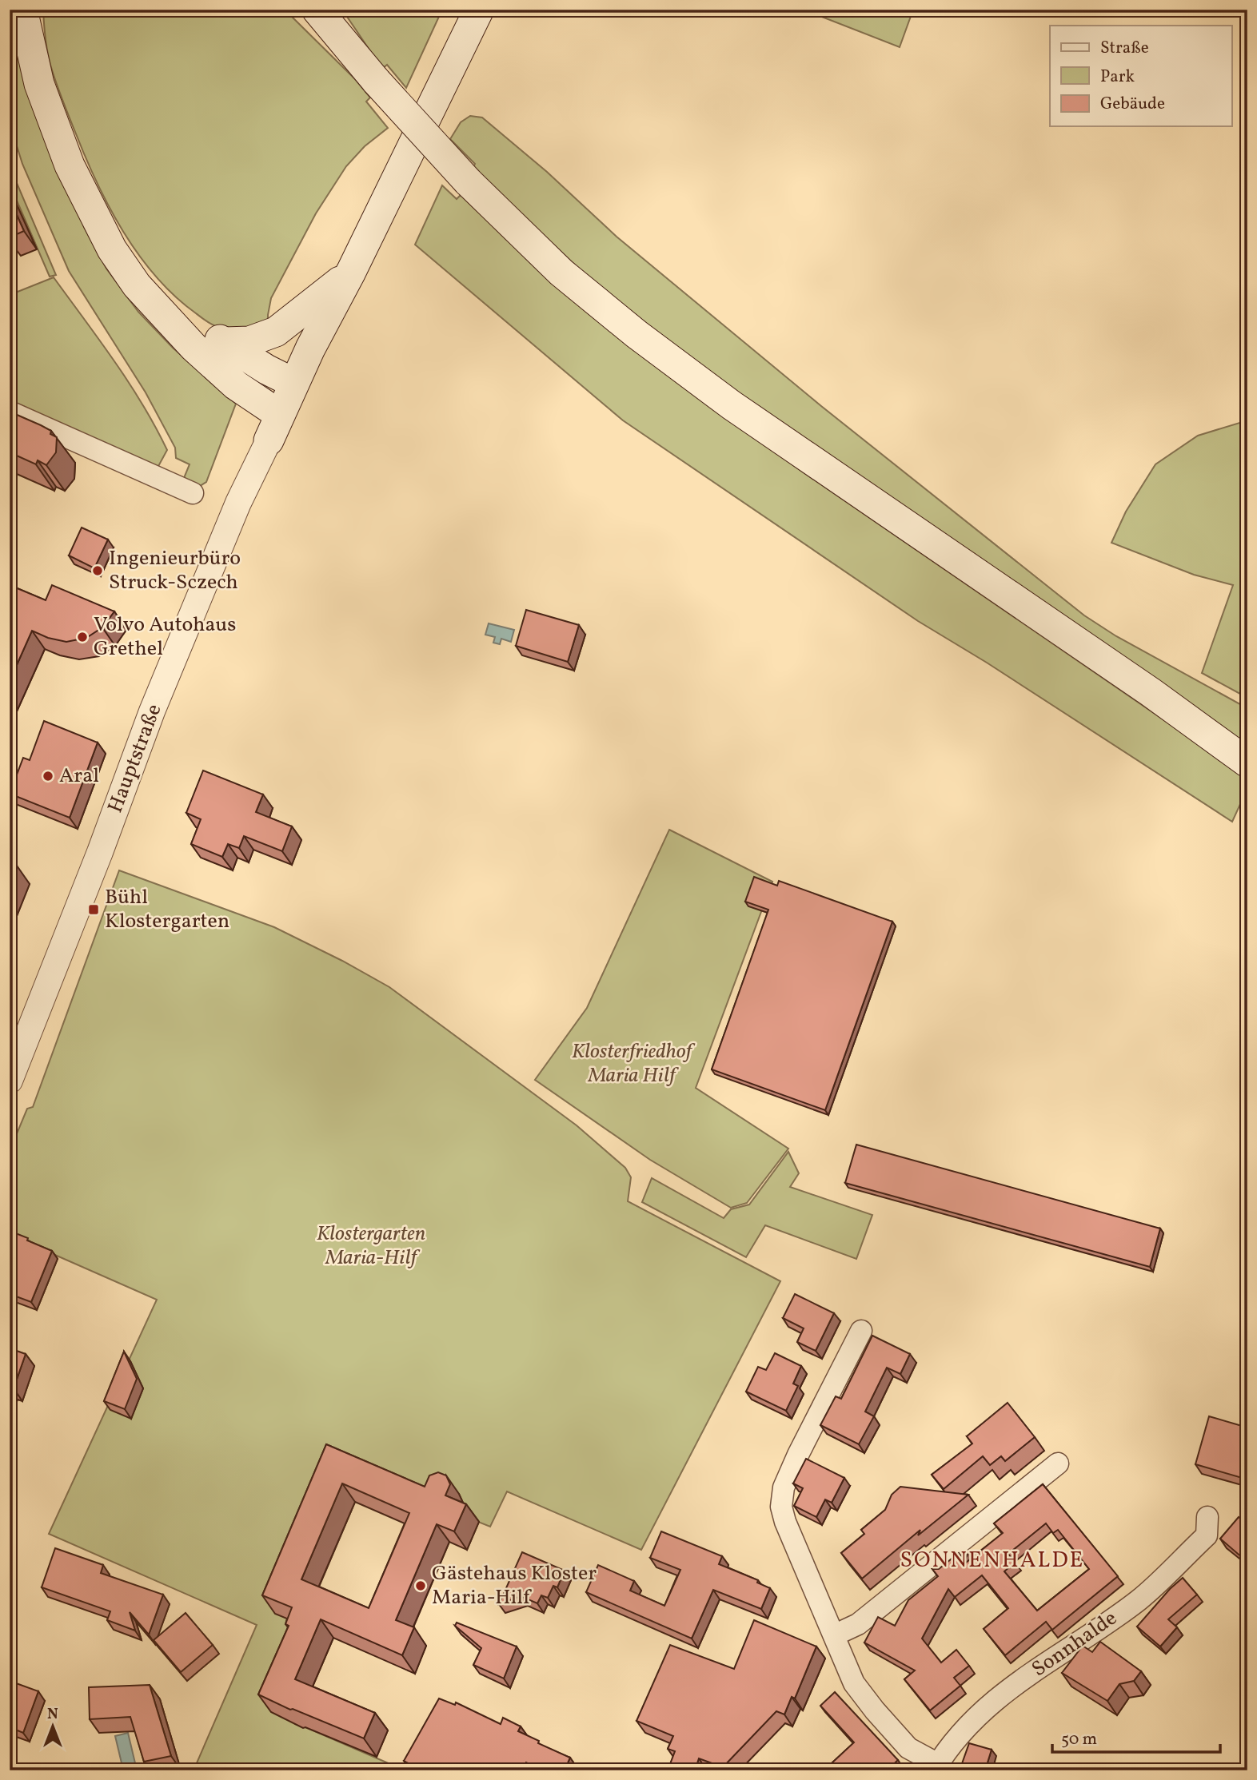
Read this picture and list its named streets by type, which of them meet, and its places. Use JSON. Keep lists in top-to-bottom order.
{
  "streets": {
    "street": ["Hauptstraße", "Sonnhalde"]
  },
  "districts": ["SONNENHALDE"],
  "parks": ["Klosterfriedhof Maria Hilf", "Klostergarten Maria-Hilf"],
  "places": {
    "other": [
      "Ingenieurbüro Struck-Sczech",
      "Volvo Autohaus Grethel",
      "Aral",
      "Gästehaus Kloster Maria-Hilf"
    ],
    "transit": ["Bühl Klostergarten"]
  },
  "legend": ["Straße", "Park", "Gebäude"],
  "scale_bar": "50 m",
  "north": "top"
}
